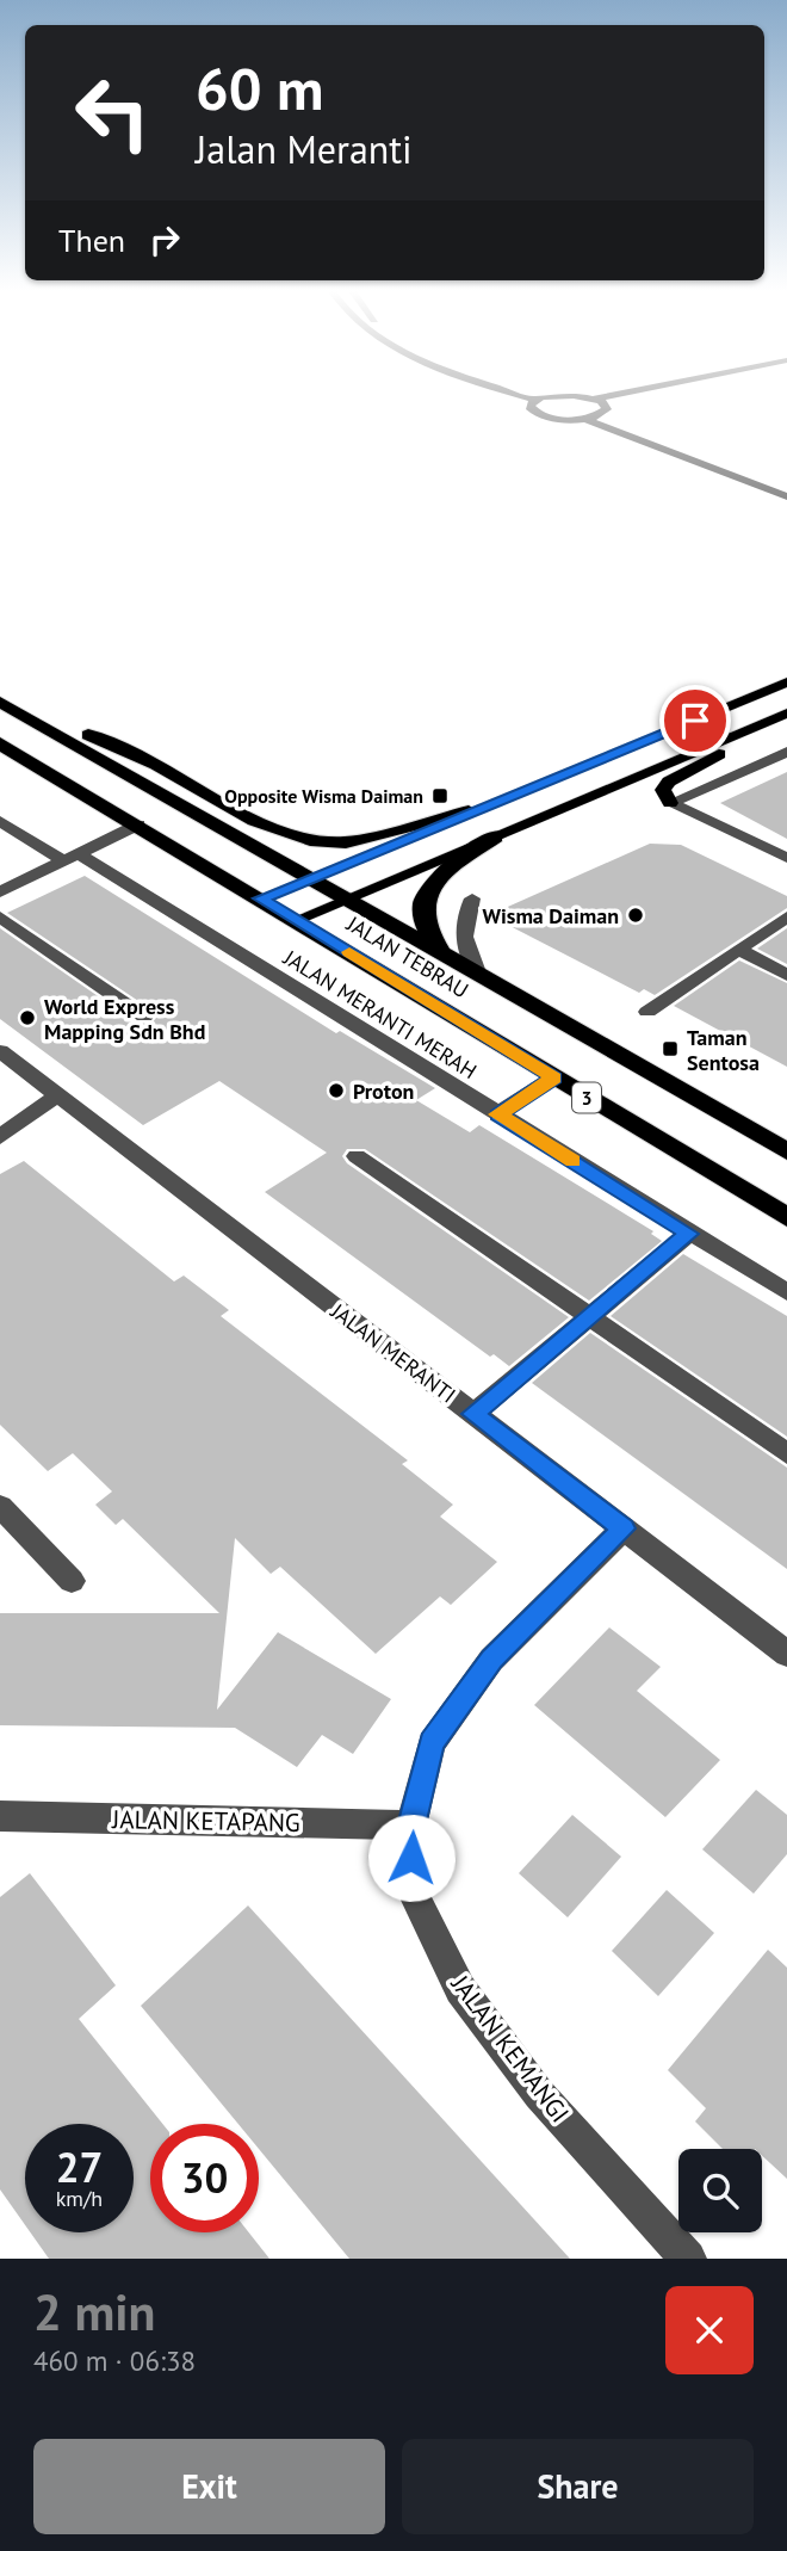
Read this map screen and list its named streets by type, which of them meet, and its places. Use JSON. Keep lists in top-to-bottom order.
{
  "streets": {
    "highway": ["JALAN TEBRAU", "3"],
    "street": [
      "JALAN MERANTI MERAH",
      "JALAN MERANTI",
      "JALAN KETAPANG",
      "JALAN KEMANGI"
    ]
  },
  "crossings": [
    ["JALAN MERANTI", "JALAN KEMANGI"],
    ["JALAN KETAPANG", "JALAN KEMANGI"]
  ],
  "places": {
    "transit": ["Opposite Wisma Daiman", "Taman Sentosa"],
    "other": ["Wisma Daiman", "World Express Mapping Sdn Bhd", "Proton"]
  },
  "page": {
    "turn": ["60 m", "Jalan Meranti"],
    "then": "Then",
    "speed": "27 km/h",
    "limit": "30",
    "heading": ["2 min", "460 m · 06:38"],
    "buttons": ["Exit", "Share"]
  }
}
